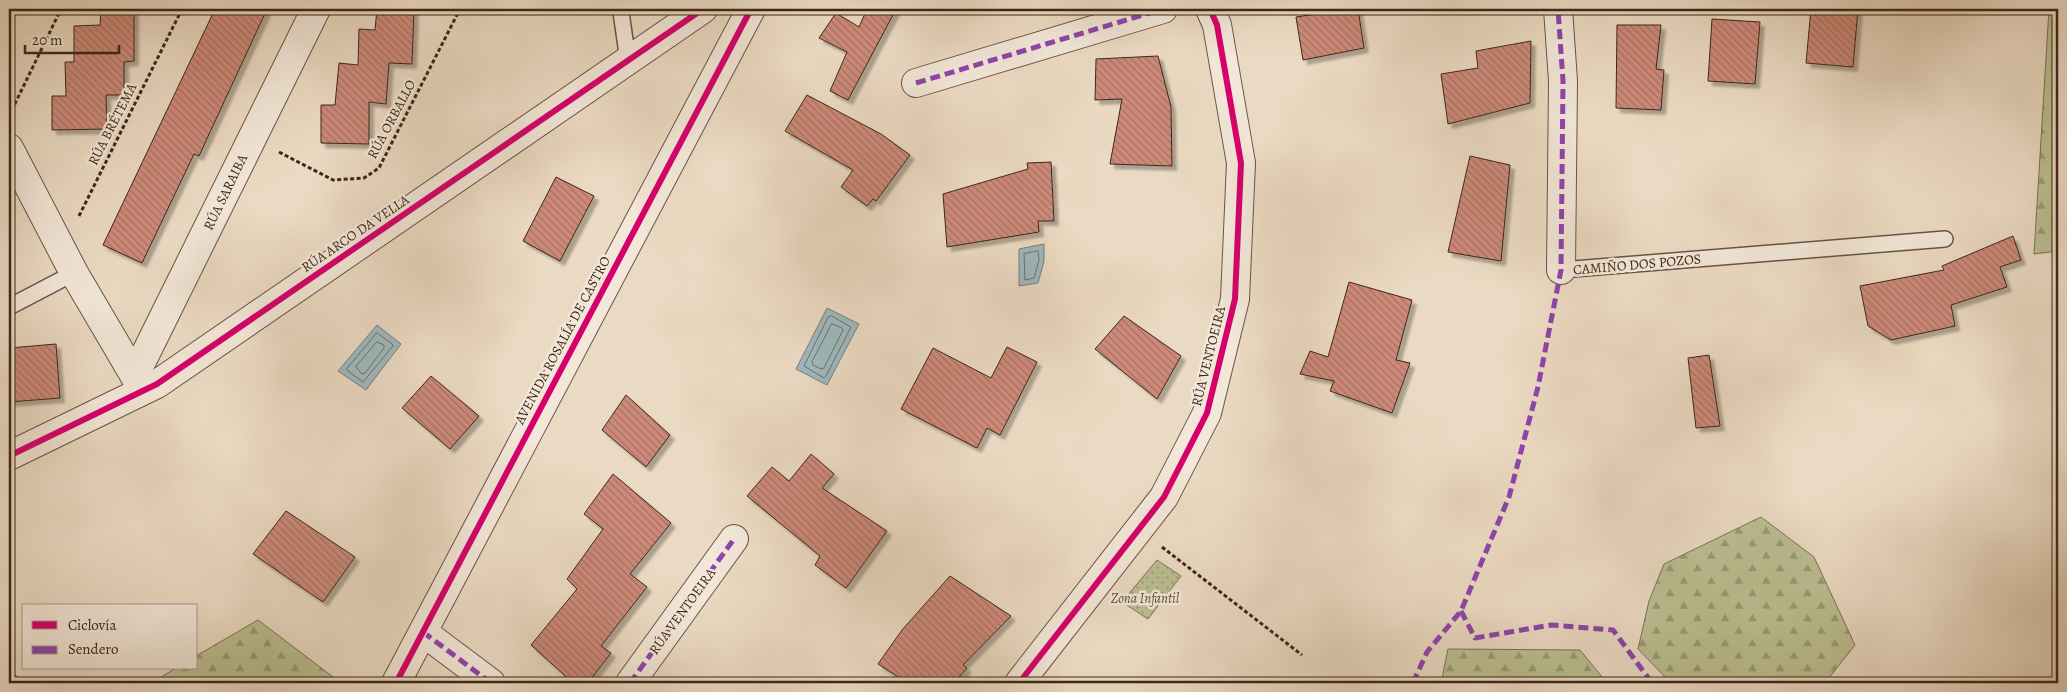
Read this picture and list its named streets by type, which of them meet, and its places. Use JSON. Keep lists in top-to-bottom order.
{
  "streets": {
    "street": [
      "RÚA SARAIBA",
      "RÚA ARCO DA VELLA",
      "CAMIÑO DOS POZOS",
      "AVENIDA ROSALÍA DE CASTRO",
      "RÚA VENTOEIRA"
    ],
    "path": ["RÚA ORBALLO", "RÚA BRÉTEMA"]
  },
  "crossings": [
    ["RÚA ORBALLO", "RÚA SARAIBA"],
    ["RÚA SARAIBA", "RÚA ARCO DA VELLA"]
  ],
  "parks": ["Zona Infantil"],
  "legend": ["Ciclovía", "Sendero"],
  "scale_bar": "20 m"
}
